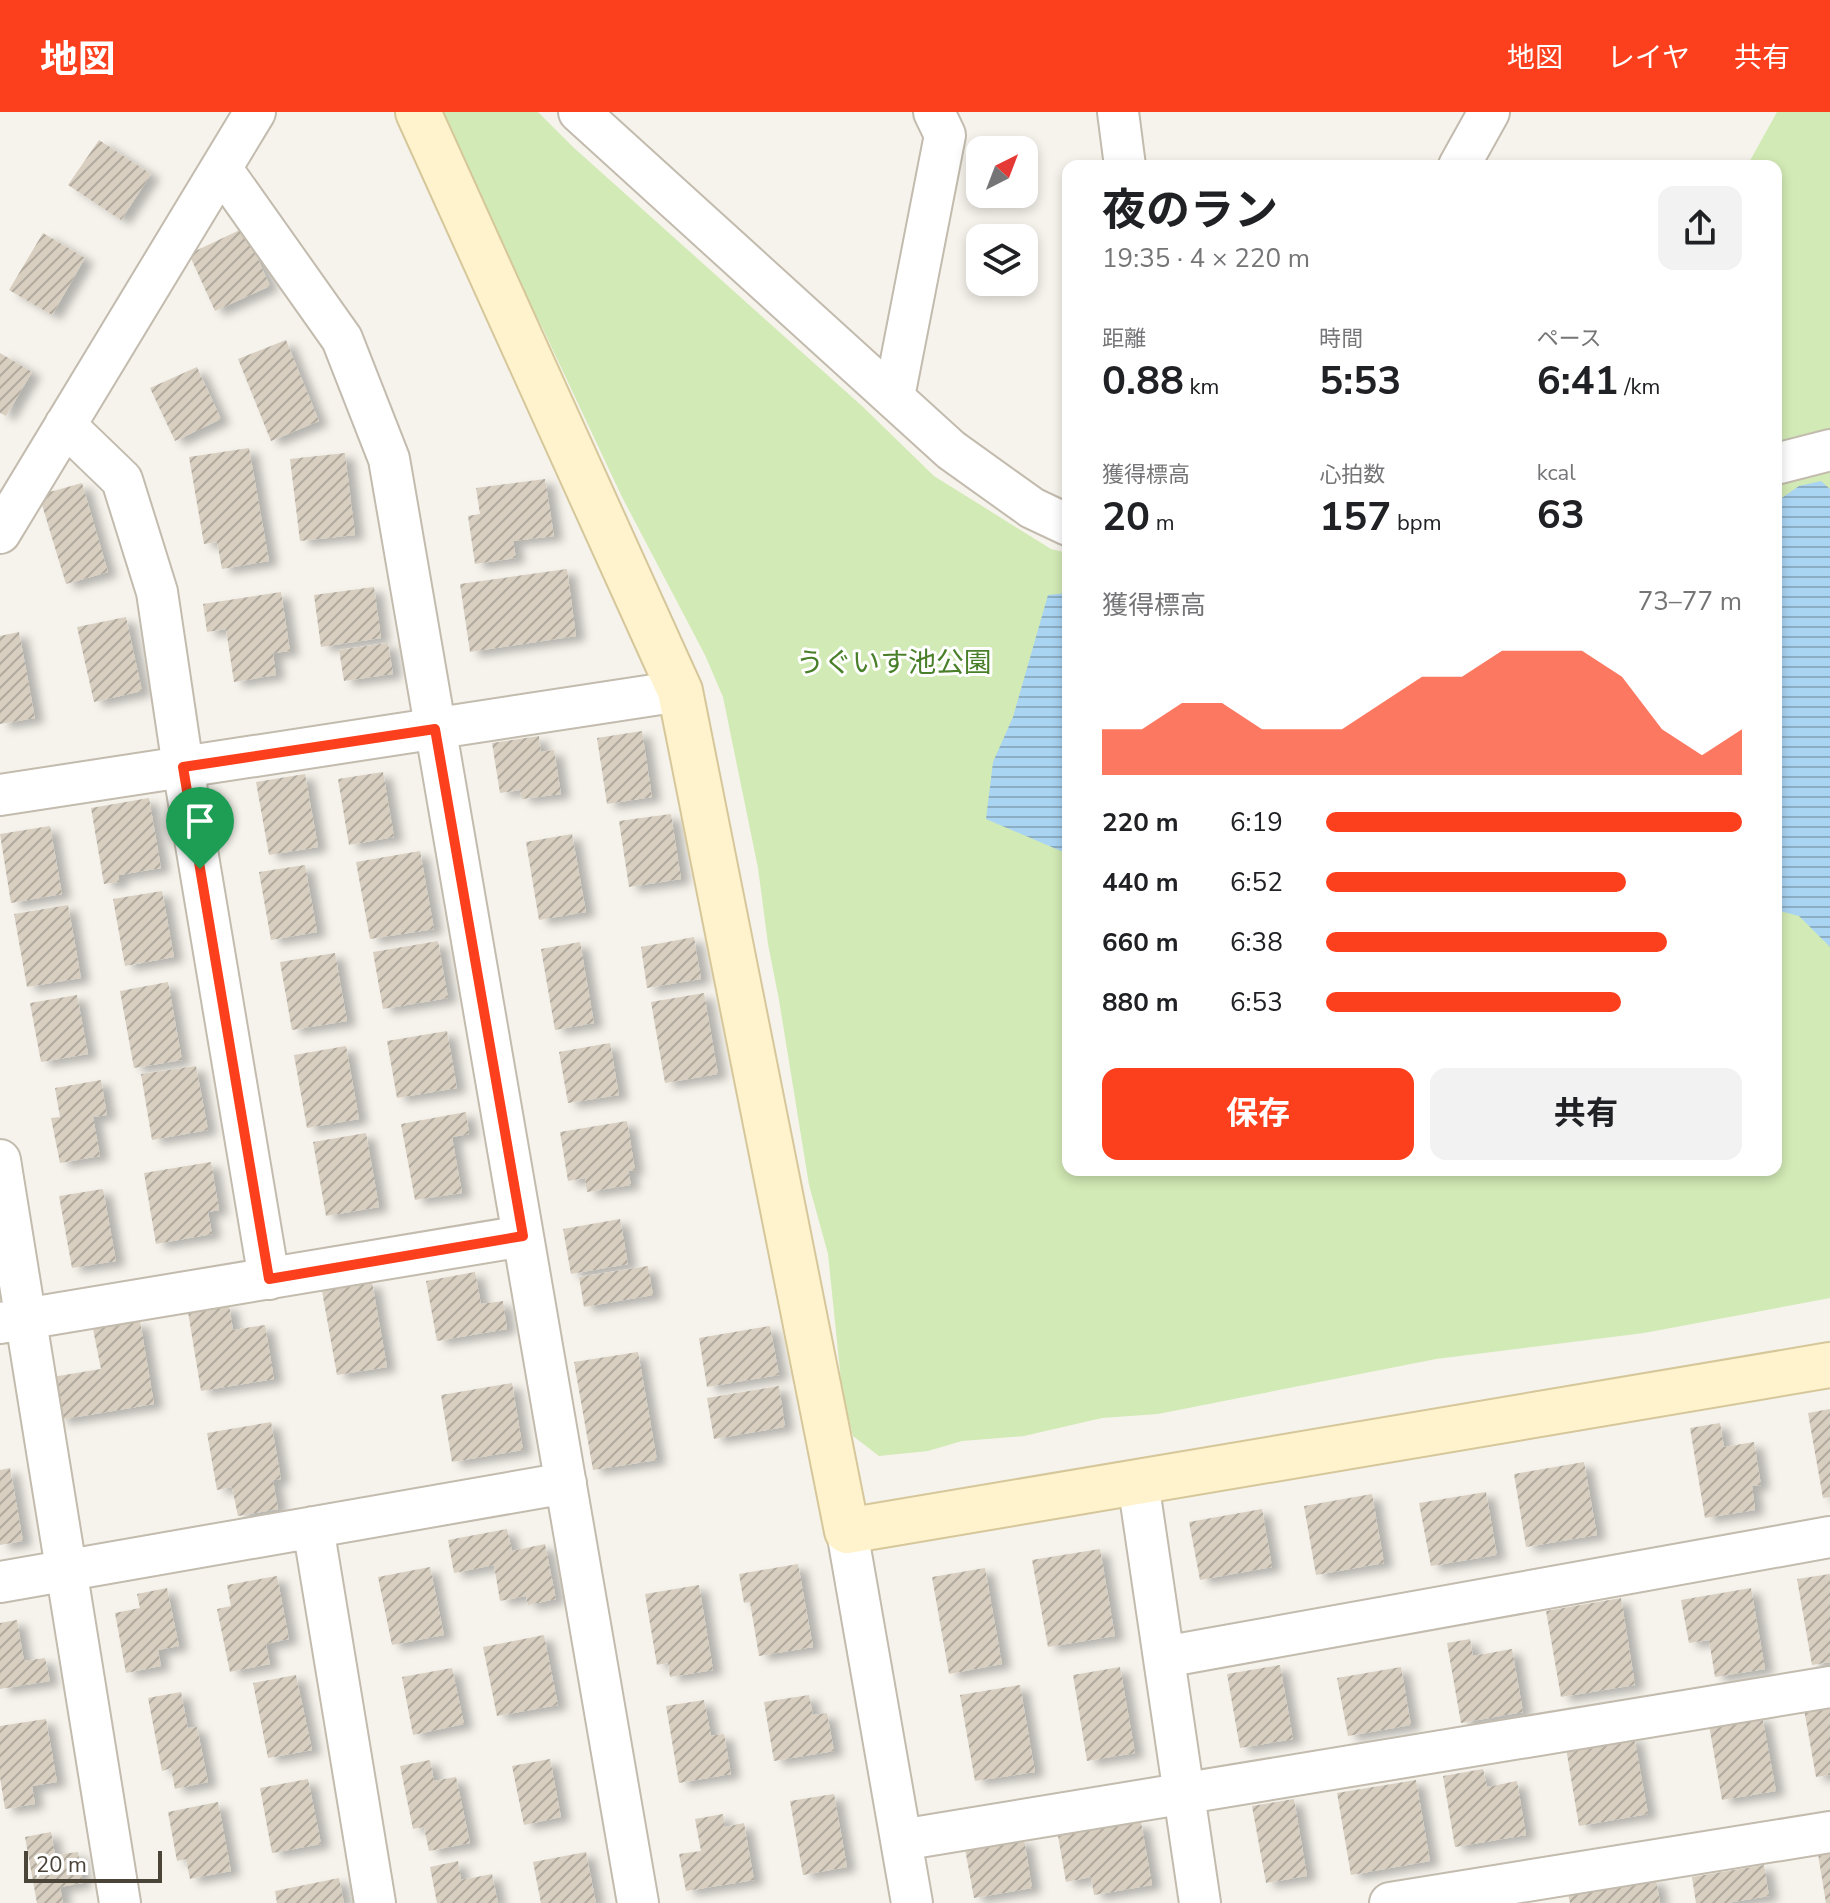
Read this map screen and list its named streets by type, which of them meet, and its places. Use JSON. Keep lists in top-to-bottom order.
{
  "parks": ["うぐいす池公園"],
  "scale_bar": "20 m",
  "north": "top right",
  "page": {
    "header": "地図",
    "nav": ["地図", "レイヤ", "共有"],
    "heading": ["夜のラン", "19:35 · 4 × 220 m"],
    "stats": [
      ["距離", "0.88 km"],
      ["時間", "5:53"],
      ["ペース", "6:41 /km"],
      ["獲得標高", "20 m"],
      ["心拍数", "157 bpm"],
      ["kcal", "63"]
    ],
    "chart": ["獲得標高", "73–77 m"],
    "list": [
      {
        "name": "220 m",
        "note": "6:19"
      },
      {
        "name": "440 m",
        "note": "6:52"
      },
      {
        "name": "660 m",
        "note": "6:38"
      },
      {
        "name": "880 m",
        "note": "6:53"
      }
    ],
    "buttons": ["保存", "共有"],
    "scale": "20 m"
  }
}
